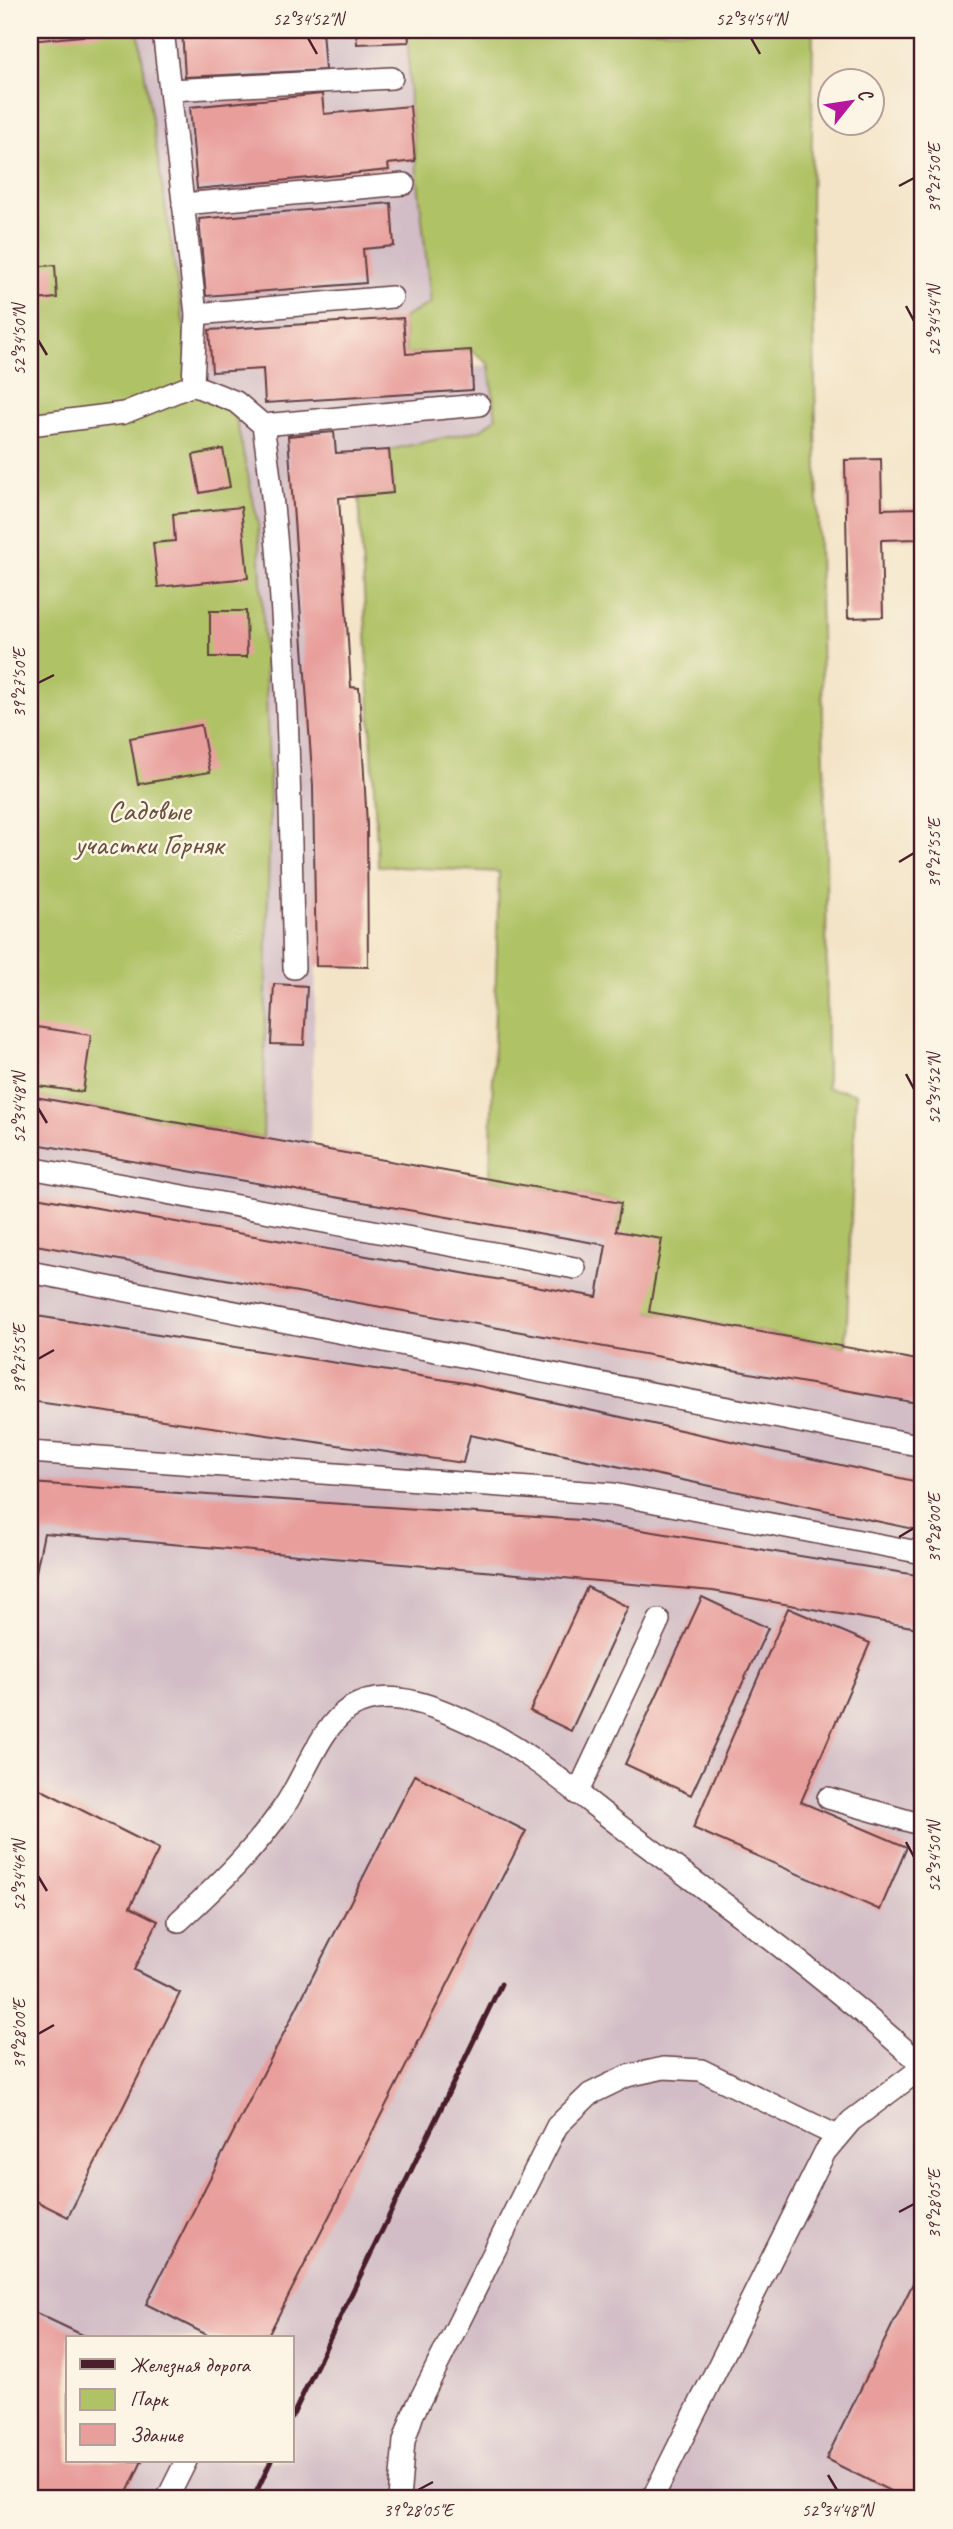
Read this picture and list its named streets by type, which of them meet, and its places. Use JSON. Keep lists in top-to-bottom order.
{
  "parks": ["Садовые участки Горняк"],
  "legend": ["Железная дорога", "Парк", "Здание"],
  "north": "top right",
  "coordinates": [
    "52°34'52\"N",
    "52°34'54\"N",
    "39°27'50\"E",
    "52°34'50\"N",
    "39°27'55\"E",
    "52°34'48\"N",
    "39°28'00\"E",
    "52°34'46\"N",
    "39°28'05\"E"
  ]
}
